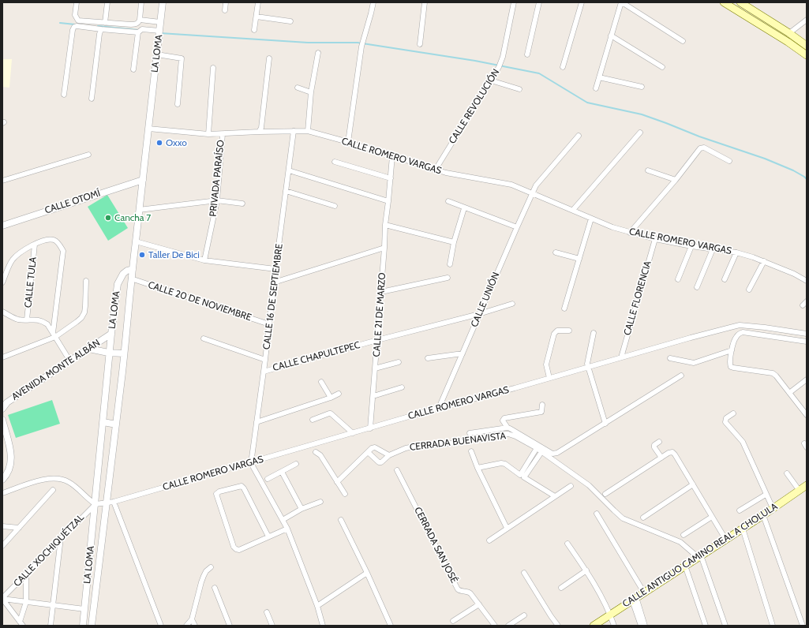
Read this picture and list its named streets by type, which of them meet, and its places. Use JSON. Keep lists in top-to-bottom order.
{
  "streets": {
    "main road": ["CALLE ANTIGUO CAMINO REAL A CHOLULA"],
    "street": [
      "LA LOMA",
      "CALLE REVOLUCIÓN",
      "CALLE ROMERO VARGAS",
      "PRIVADA PARAÍSO",
      "CALLE OTOMÍ",
      "CALLE TULA",
      "CALLE 16 DE SEPTIEMBRE",
      "CALLE FLORENCIA",
      "CALLE UNIÓN",
      "CALLE 20 DE NOVIEMBRE",
      "CALLE 21 DE MARZO",
      "CALLE CHAPULTEPEC",
      "AVENIDA MONTE ALBÁN",
      "CERRADA BUENAVISTA",
      "CERRADA SAN JOSÉ",
      "CALLE XOCHIQUÉTZAL"
    ]
  },
  "crossings": [
    ["LA LOMA", "CALLE ROMERO VARGAS"],
    ["LA LOMA", "CALLE OTOMÍ"],
    ["LA LOMA", "AVENIDA MONTE ALBÁN"],
    ["LA LOMA", "CALLE XOCHIQUÉTZAL"],
    ["CALLE REVOLUCIÓN", "CALLE ROMERO VARGAS"],
    ["CALLE ROMERO VARGAS", "PRIVADA PARAÍSO"],
    ["CALLE ROMERO VARGAS", "CALLE 16 DE SEPTIEMBRE"],
    ["CALLE ROMERO VARGAS", "CALLE FLORENCIA"],
    ["CALLE ROMERO VARGAS", "CALLE UNIÓN"],
    ["CALLE ROMERO VARGAS", "CALLE 21 DE MARZO"],
    ["CALLE ROMERO VARGAS", "CALLE XOCHIQUÉTZAL"],
    ["CALLE 16 DE SEPTIEMBRE", "CALLE 20 DE NOVIEMBRE"],
    ["CALLE 16 DE SEPTIEMBRE", "CALLE CHAPULTEPEC"],
    ["CALLE UNIÓN", "CALLE CHAPULTEPEC"],
    ["CALLE 21 DE MARZO", "CALLE CHAPULTEPEC"],
    ["CERRADA BUENAVISTA", "CALLE ANTIGUO CAMINO REAL A CHOLULA"]
  ],
  "places": ["Oxxo", "Cancha 7", "Taller De Bici"]
}
